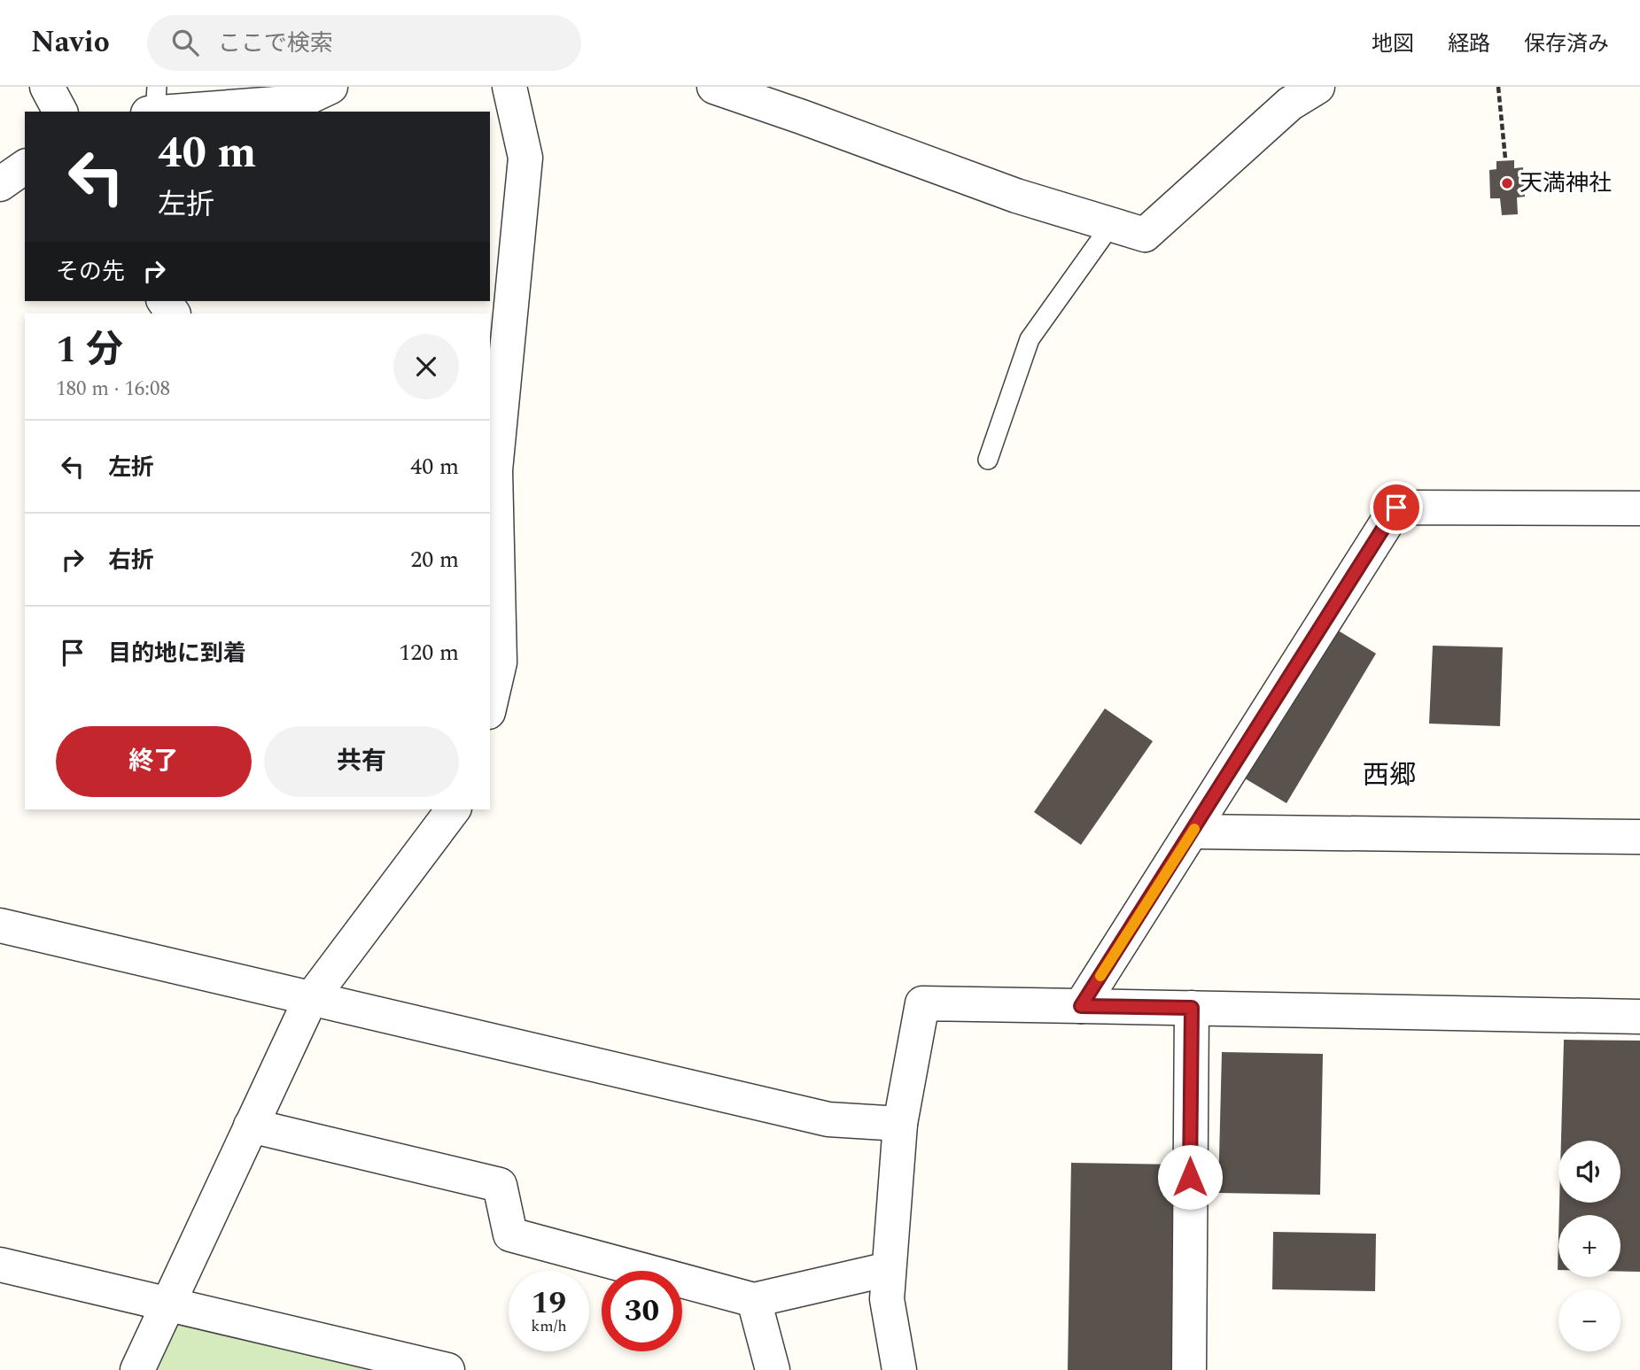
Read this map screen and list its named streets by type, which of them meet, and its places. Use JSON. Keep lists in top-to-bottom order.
{
  "districts": ["西郷"],
  "places": ["天満神社"],
  "page": {
    "header": "Navio",
    "search": "ここで検索",
    "nav": ["地図", "経路", "保存済み"],
    "turn": ["40 m", "左折"],
    "then": "その先",
    "heading": ["1 分", "180 m · 16:08"],
    "list": [
      {
        "name": "左折",
        "value": "40 m"
      },
      {
        "name": "右折",
        "value": "20 m"
      },
      {
        "name": "目的地に到着",
        "value": "120 m"
      }
    ],
    "buttons": ["終了", "共有"],
    "map_buttons": ["+", "−"],
    "speed": "19 km/h",
    "limit": "30"
  }
}
